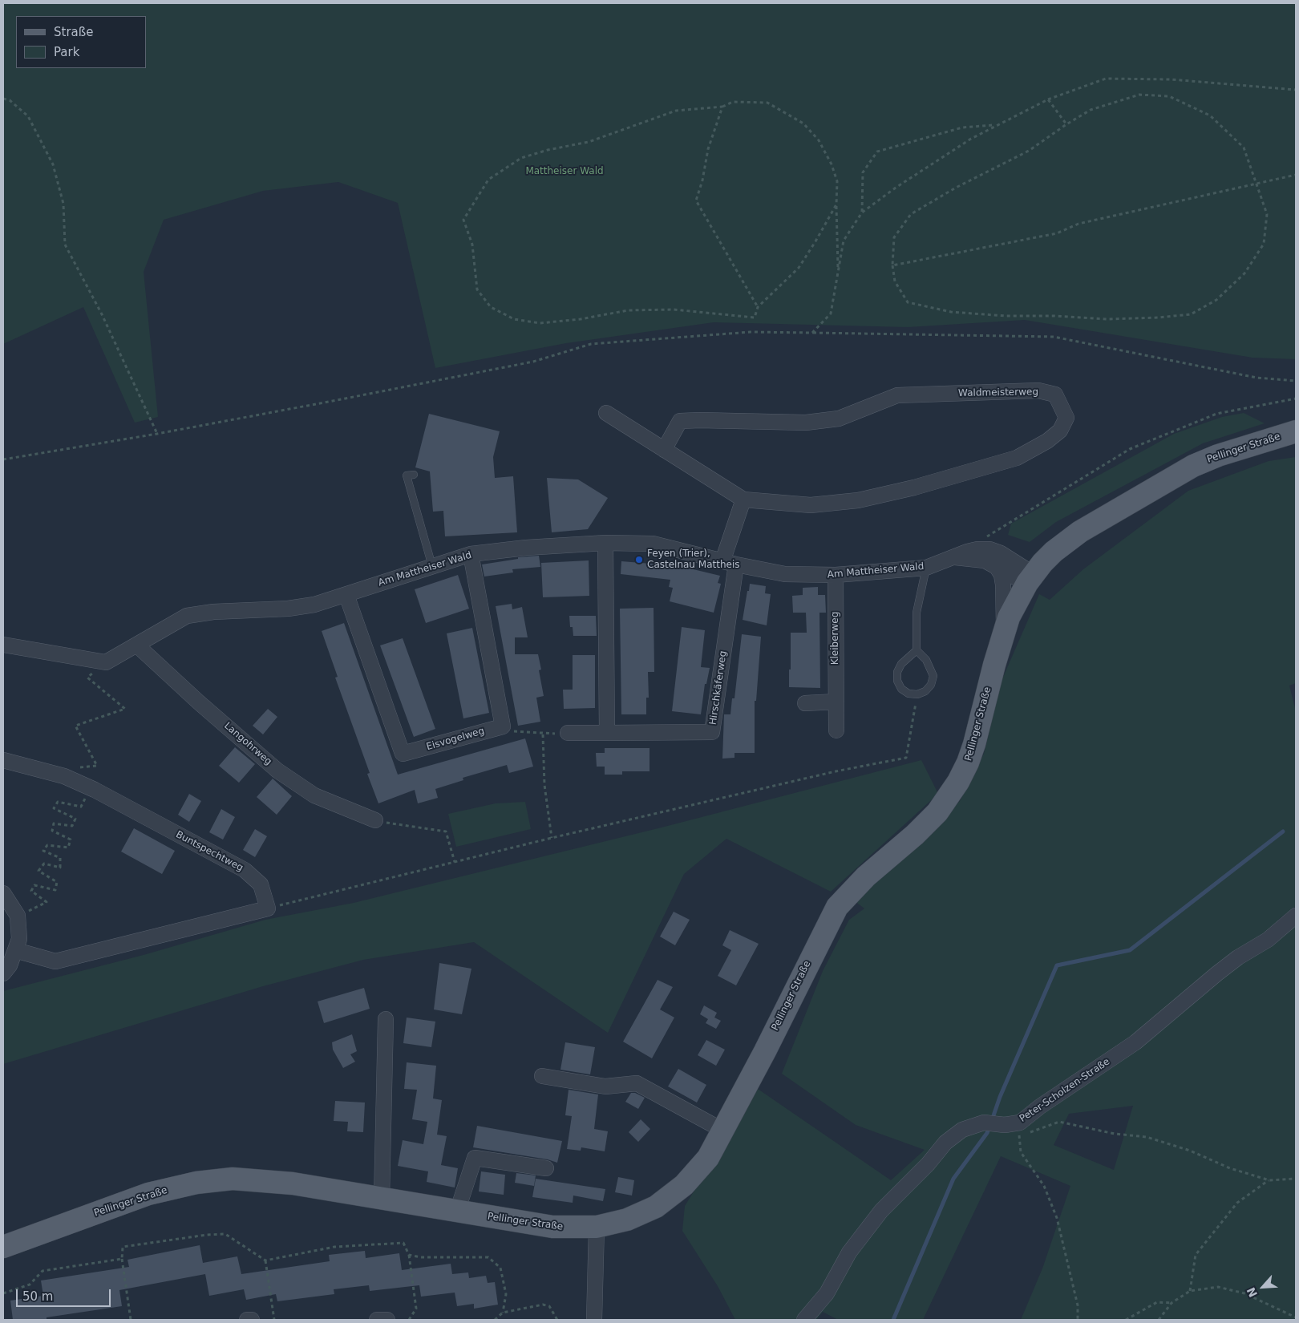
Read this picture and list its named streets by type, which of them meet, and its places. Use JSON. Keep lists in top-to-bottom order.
{
  "streets": {
    "main road": ["Pellinger Straße"],
    "street": [
      "Waldmeisterweg",
      "Am Mattheiser Wald",
      "Kleiberweg",
      "Hirschkäferweg",
      "Eisvogelweg",
      "Langohrweg",
      "Buntspechtweg",
      "Peter-Scholzen-Straße"
    ]
  },
  "crossings": [
    ["Pellinger Straße", "Am Mattheiser Wald"],
    ["Am Mattheiser Wald", "Kleiberweg"],
    ["Am Mattheiser Wald", "Hirschkäferweg"],
    ["Am Mattheiser Wald", "Eisvogelweg"],
    ["Am Mattheiser Wald", "Langohrweg"]
  ],
  "parks": ["Mattheiser Wald"],
  "places": ["Feyen (Trier), Castelnau Mattheis"],
  "legend": ["Straße", "Park"],
  "scale_bar": "50 m",
  "north": "bottom left"
}
